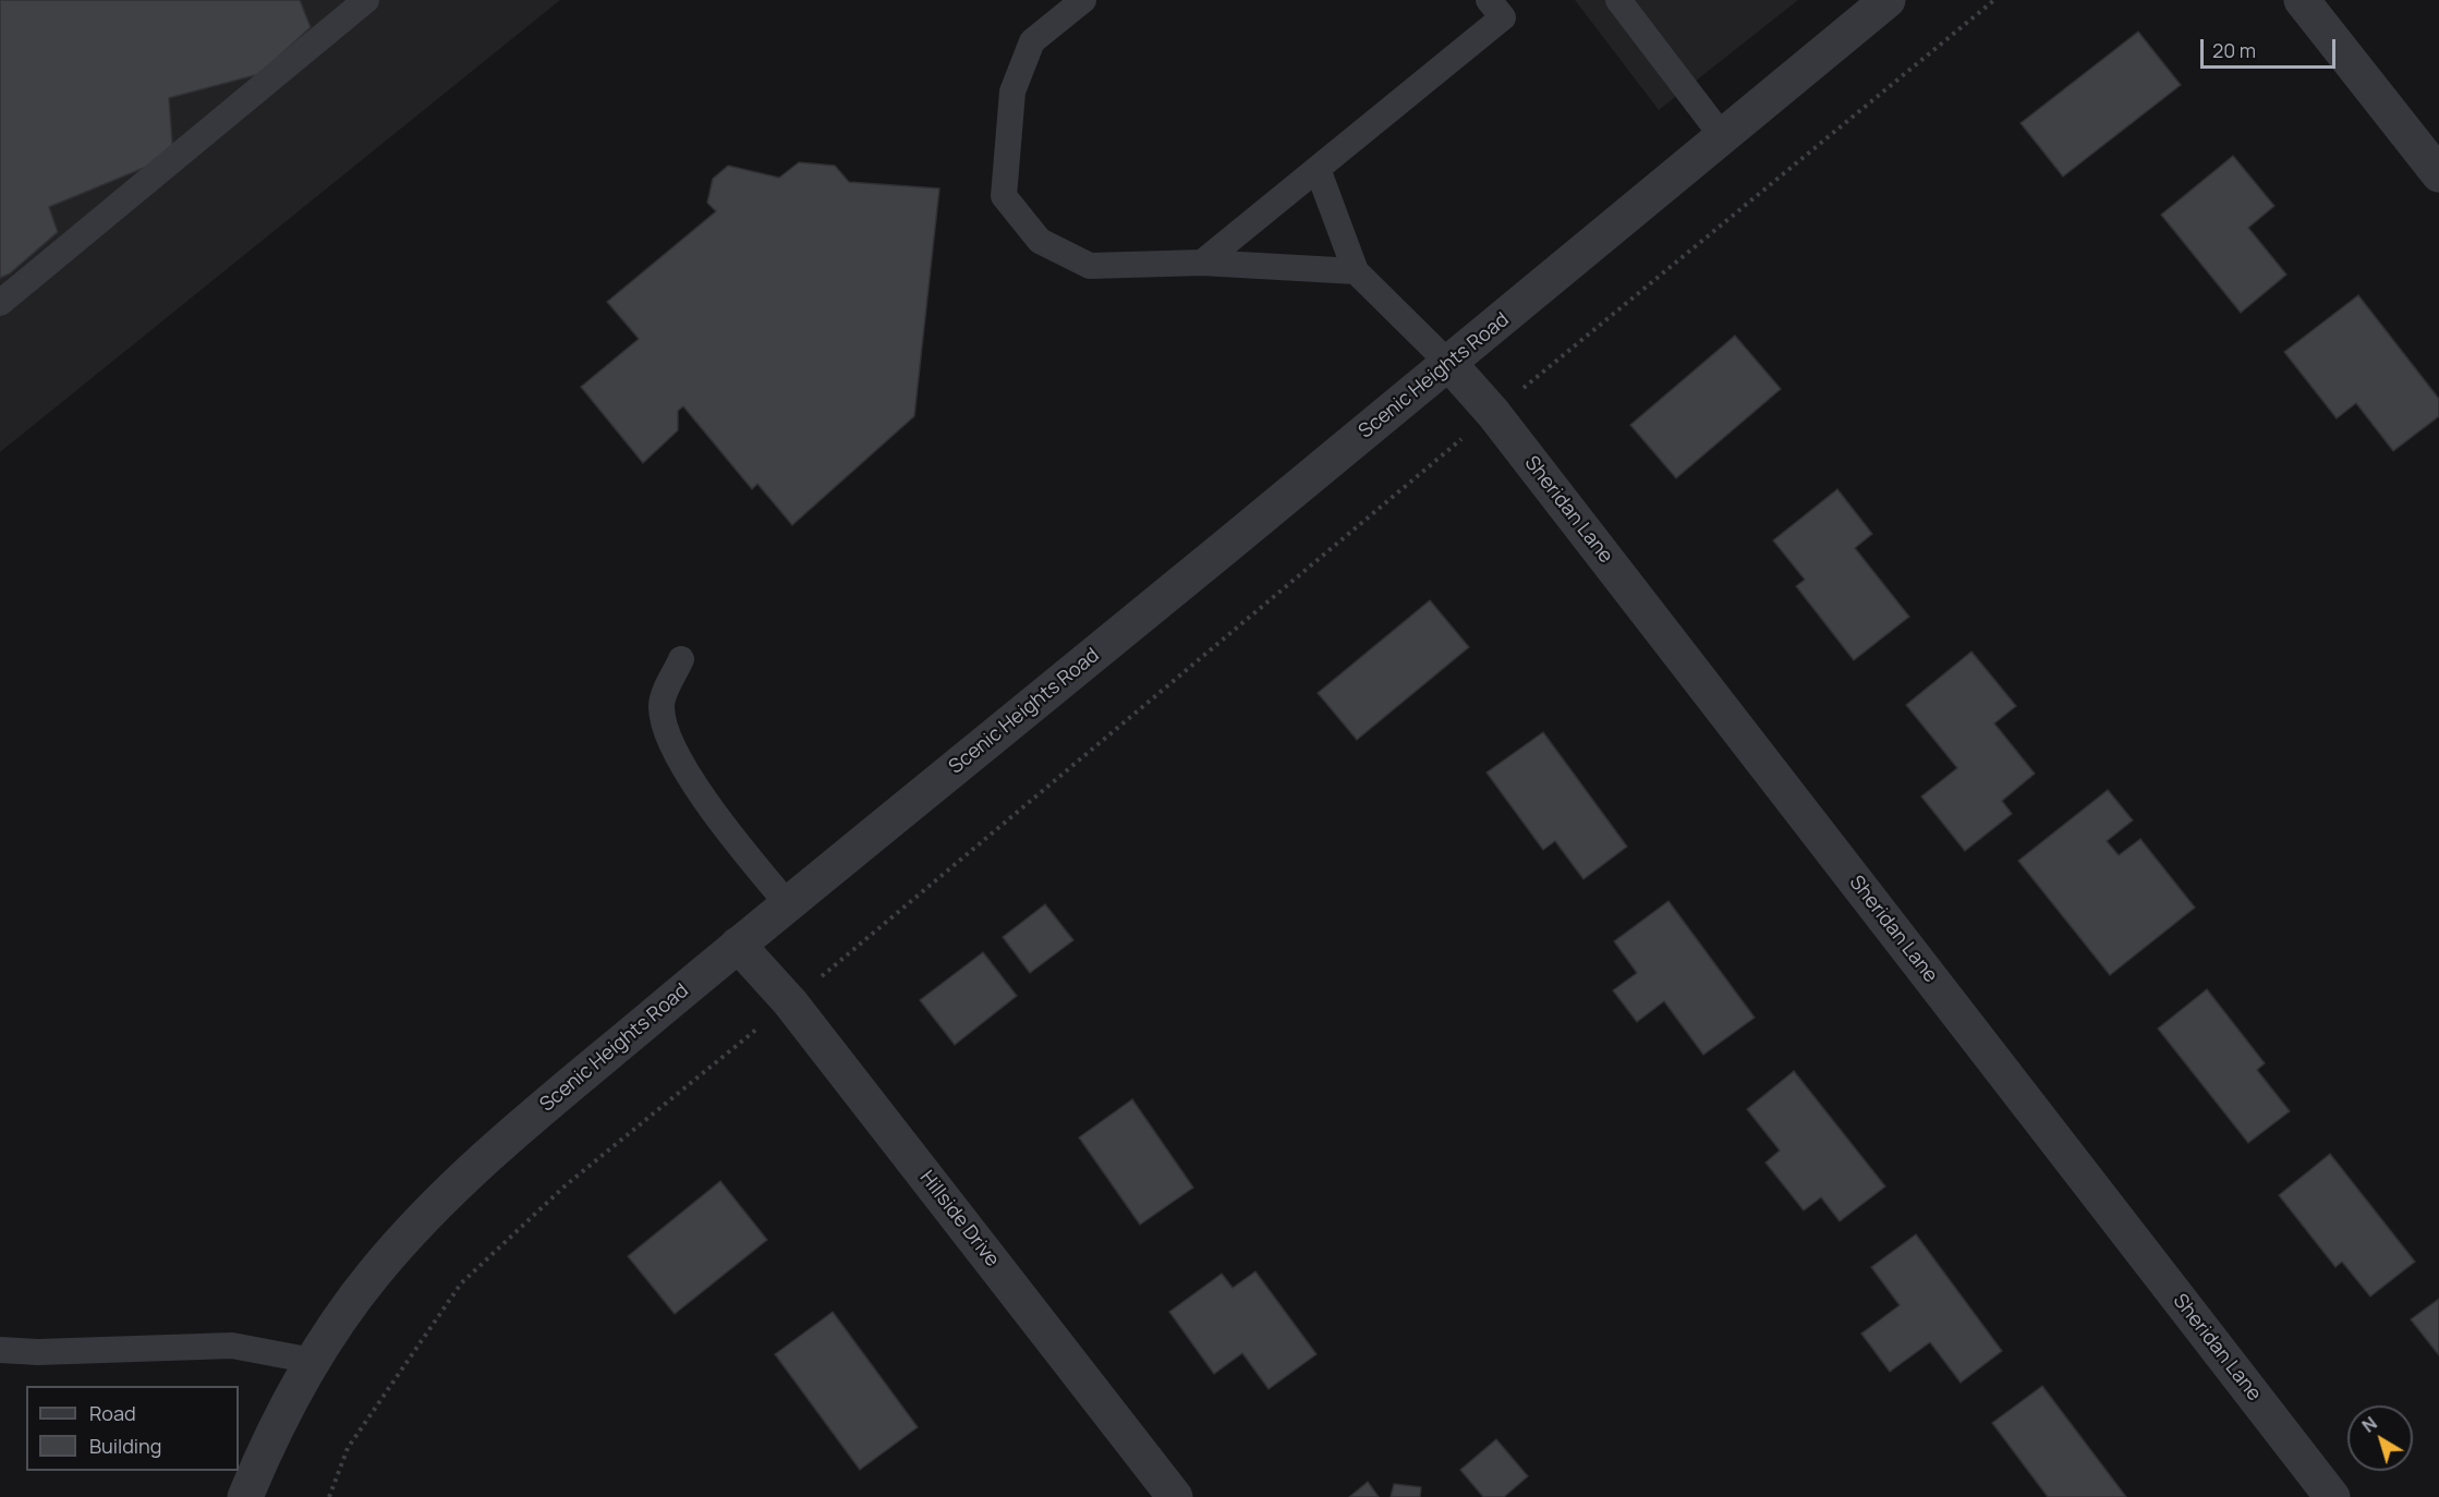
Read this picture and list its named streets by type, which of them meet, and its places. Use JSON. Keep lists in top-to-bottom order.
{
  "streets": {
    "street": ["Scenic Heights Road", "Sheridan Lane", "Hillside Drive"]
  },
  "crossings": [
    ["Scenic Heights Road", "Sheridan Lane"],
    ["Scenic Heights Road", "Hillside Drive"]
  ],
  "legend": ["Road", "Building"],
  "scale_bar": "20 m",
  "north": "top left"
}
